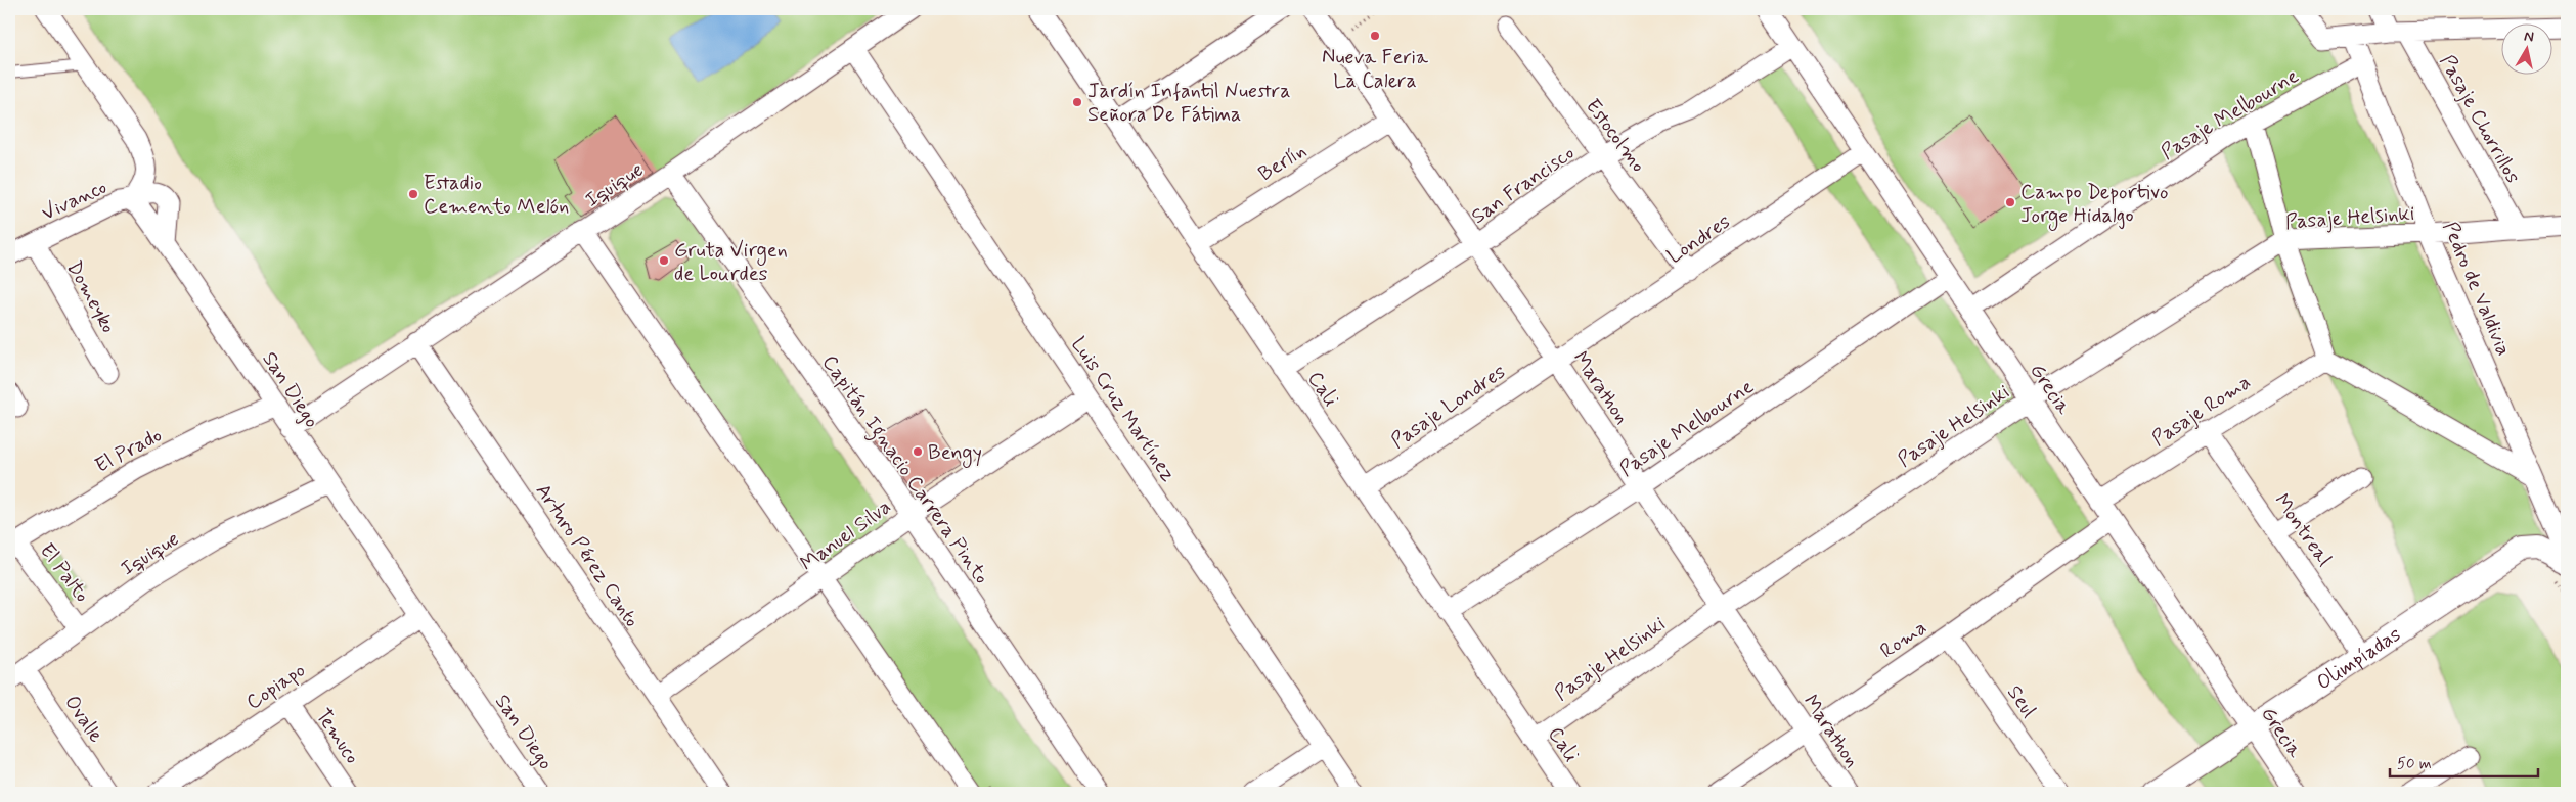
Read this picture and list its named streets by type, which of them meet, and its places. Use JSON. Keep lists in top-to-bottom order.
{
  "streets": {
    "street": [
      "Pasaje Melbourne",
      "Pasaje Chorrillos",
      "Estocolmo",
      "Berlín",
      "Iquique",
      "San Francisco",
      "Vivanco",
      "Pasaje Helsinki",
      "Londres",
      "Pedro de Valdivia",
      "Domeyko",
      "Marathon",
      "Cali",
      "Grecia",
      "San Diego",
      "Pasaje Londres",
      "Luis Cruz Martínez",
      "Pasaje Roma",
      "El Prado",
      "Capitán Ignacio Carrera Pinto",
      "Montreal",
      "Manuel Silva",
      "Arturo Pérez Canto",
      "El Palto",
      "Roma",
      "Olimpíadas",
      "Copiapo",
      "Seul",
      "Ovalle",
      "Temuco"
    ]
  },
  "crossings": [
    ["Pasaje Melbourne", "Pedro de Valdivia"],
    ["Pasaje Melbourne", "Marathon"],
    ["Pasaje Melbourne", "Cali"],
    ["Pasaje Melbourne", "Grecia"],
    ["Pasaje Chorrillos", "Pasaje Helsinki"],
    ["Estocolmo", "San Francisco"],
    ["Estocolmo", "Londres"],
    ["Berlín", "Marathon"],
    ["Berlín", "Cali"],
    ["Iquique", "San Diego"],
    ["Iquique", "Luis Cruz Martínez"],
    ["Iquique", "Capitán Ignacio Carrera Pinto"],
    ["Iquique", "Arturo Pérez Canto"],
    ["Iquique", "El Palto"],
    ["Iquique", "Ovalle"],
    ["San Francisco", "Marathon"],
    ["San Francisco", "Cali"],
    ["San Francisco", "Grecia"],
    ["Vivanco", "Domeyko"],
    ["Vivanco", "San Diego"],
    ["Pasaje Helsinki", "Pedro de Valdivia"],
    ["Pasaje Helsinki", "Marathon"],
    ["Pasaje Helsinki", "Cali"],
    ["Pasaje Helsinki", "Grecia"],
    ["Londres", "Marathon"],
    ["Londres", "Grecia"],
    ["Londres", "Pasaje Londres"],
    ["Marathon", "Pasaje Londres"],
    ["Marathon", "Roma"],
    ["Cali", "Pasaje Londres"],
    ["Grecia", "Pasaje Roma"],
    ["Grecia", "Roma"],
    ["Grecia", "Olimpíadas"],
    ["San Diego", "El Prado"],
    ["San Diego", "Copiapo"],
    ["Luis Cruz Martínez", "Manuel Silva"],
    ["Pasaje Roma", "Montreal"],
    ["El Prado", "El Palto"],
    ["Capitán Ignacio Carrera Pinto", "Manuel Silva"],
    ["Montreal", "Olimpíadas"],
    ["Manuel Silva", "Arturo Pérez Canto"],
    ["Roma", "Seul"],
    ["Copiapo", "Temuco"]
  ],
  "places": [
    "Nueva Feria La Calera",
    "Jardín Infantil Nuestra Señora De Fátima",
    "Estadio Cemento Melón",
    "Campo Deportivo Jorge Hidalgo",
    "Gruta Virgen de Lourdes",
    "Bengy"
  ],
  "scale_bar": "50 m",
  "north": "top"
}
